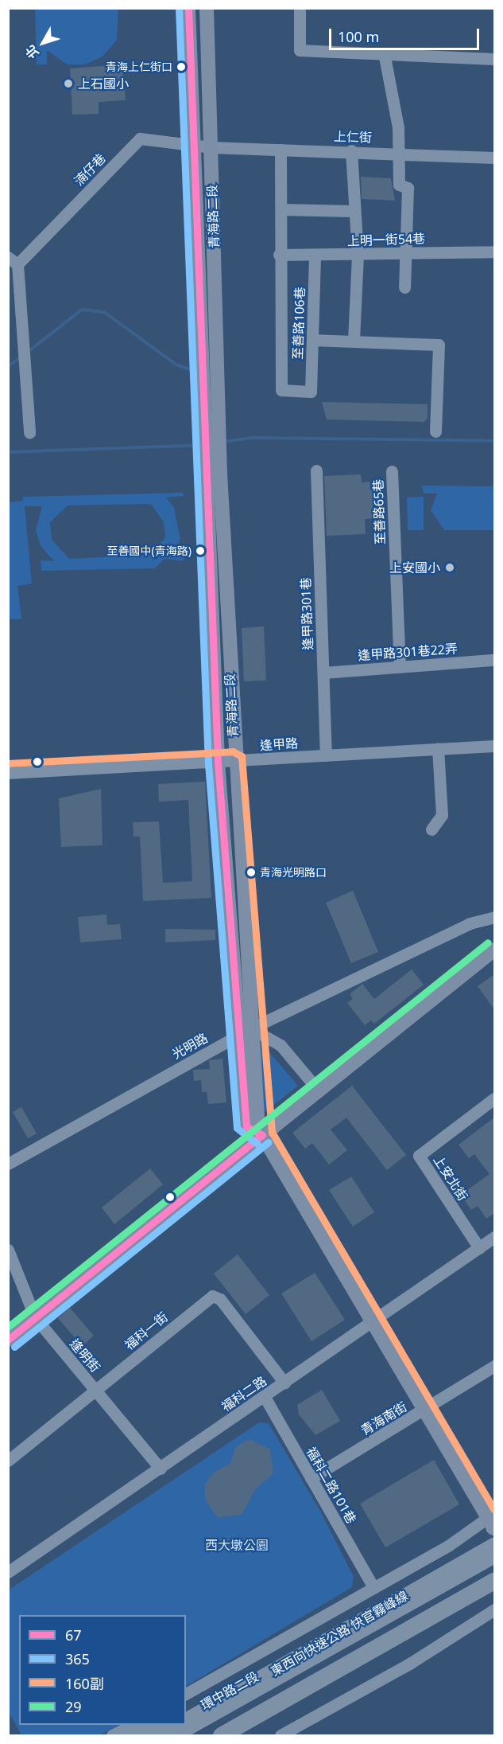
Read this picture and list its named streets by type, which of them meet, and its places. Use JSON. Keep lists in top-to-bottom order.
{
  "streets": {
    "highway": ["東西向快速公路 快官霧峰線"],
    "main road": ["青海路二段"],
    "street": [
      "上仁街",
      "湳仔巷",
      "上明一街54巷",
      "至善路106巷",
      "至善路65巷",
      "逢甲路301巷",
      "逢甲路301巷22弄",
      "逢甲路",
      "光明路",
      "上安北街",
      "福科一街",
      "逢明街",
      "福科二路",
      "青海南街",
      "福科二路101巷",
      "環中路二段"
    ]
  },
  "crossings": [
    ["上仁街", "湳仔巷"],
    ["上仁街", "青海路二段"],
    ["湳仔巷", "青海路二段"],
    ["青海路二段", "逢甲路"],
    ["青海路二段", "光明路"],
    ["青海路二段", "福科二路"],
    ["青海路二段", "青海南街"],
    ["青海路二段", "環中路二段"],
    ["上明一街54巷", "至善路106巷"],
    ["至善路65巷", "逢甲路301巷22弄"],
    ["逢甲路301巷", "逢甲路301巷22弄"],
    ["逢甲路301巷", "逢甲路"],
    ["上安北街", "福科二路"],
    ["福科一街", "逢明街"],
    ["福科一街", "福科二路"],
    ["逢明街", "福科二路"],
    ["福科二路", "福科二路101巷"],
    ["青海南街", "福科二路101巷"],
    ["福科二路101巷", "環中路二段"]
  ],
  "parks": ["西大墩公園"],
  "places": [
    "青海上仁街口",
    "上石國小",
    "至善國中(青海路)",
    "上安國小",
    "青海光明路口"
  ],
  "lines": [
    "transit line 67",
    "transit line 365",
    "transit line 160副",
    "transit line 29"
  ],
  "legend": [
    "67",
    "365",
    "160副",
    "29"
  ],
  "scale_bar": "100 m",
  "north": "bottom left"
}
